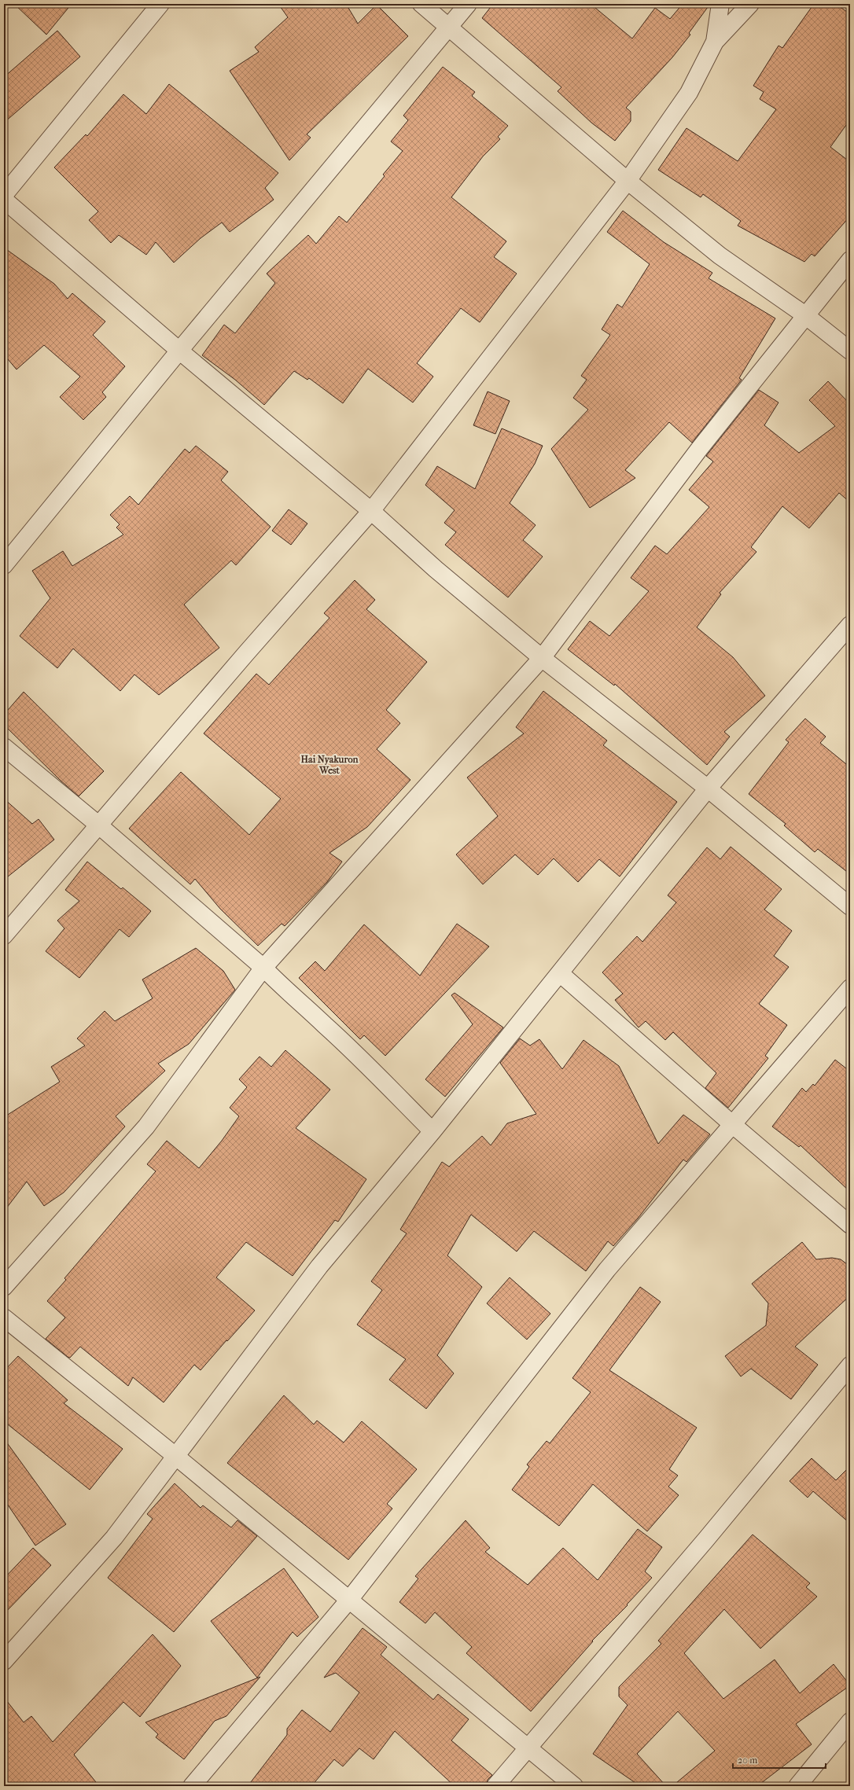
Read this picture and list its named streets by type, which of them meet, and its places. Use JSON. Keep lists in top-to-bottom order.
{
  "districts": ["Hai Nyakuron West"],
  "scale_bar": "20 m"
}
